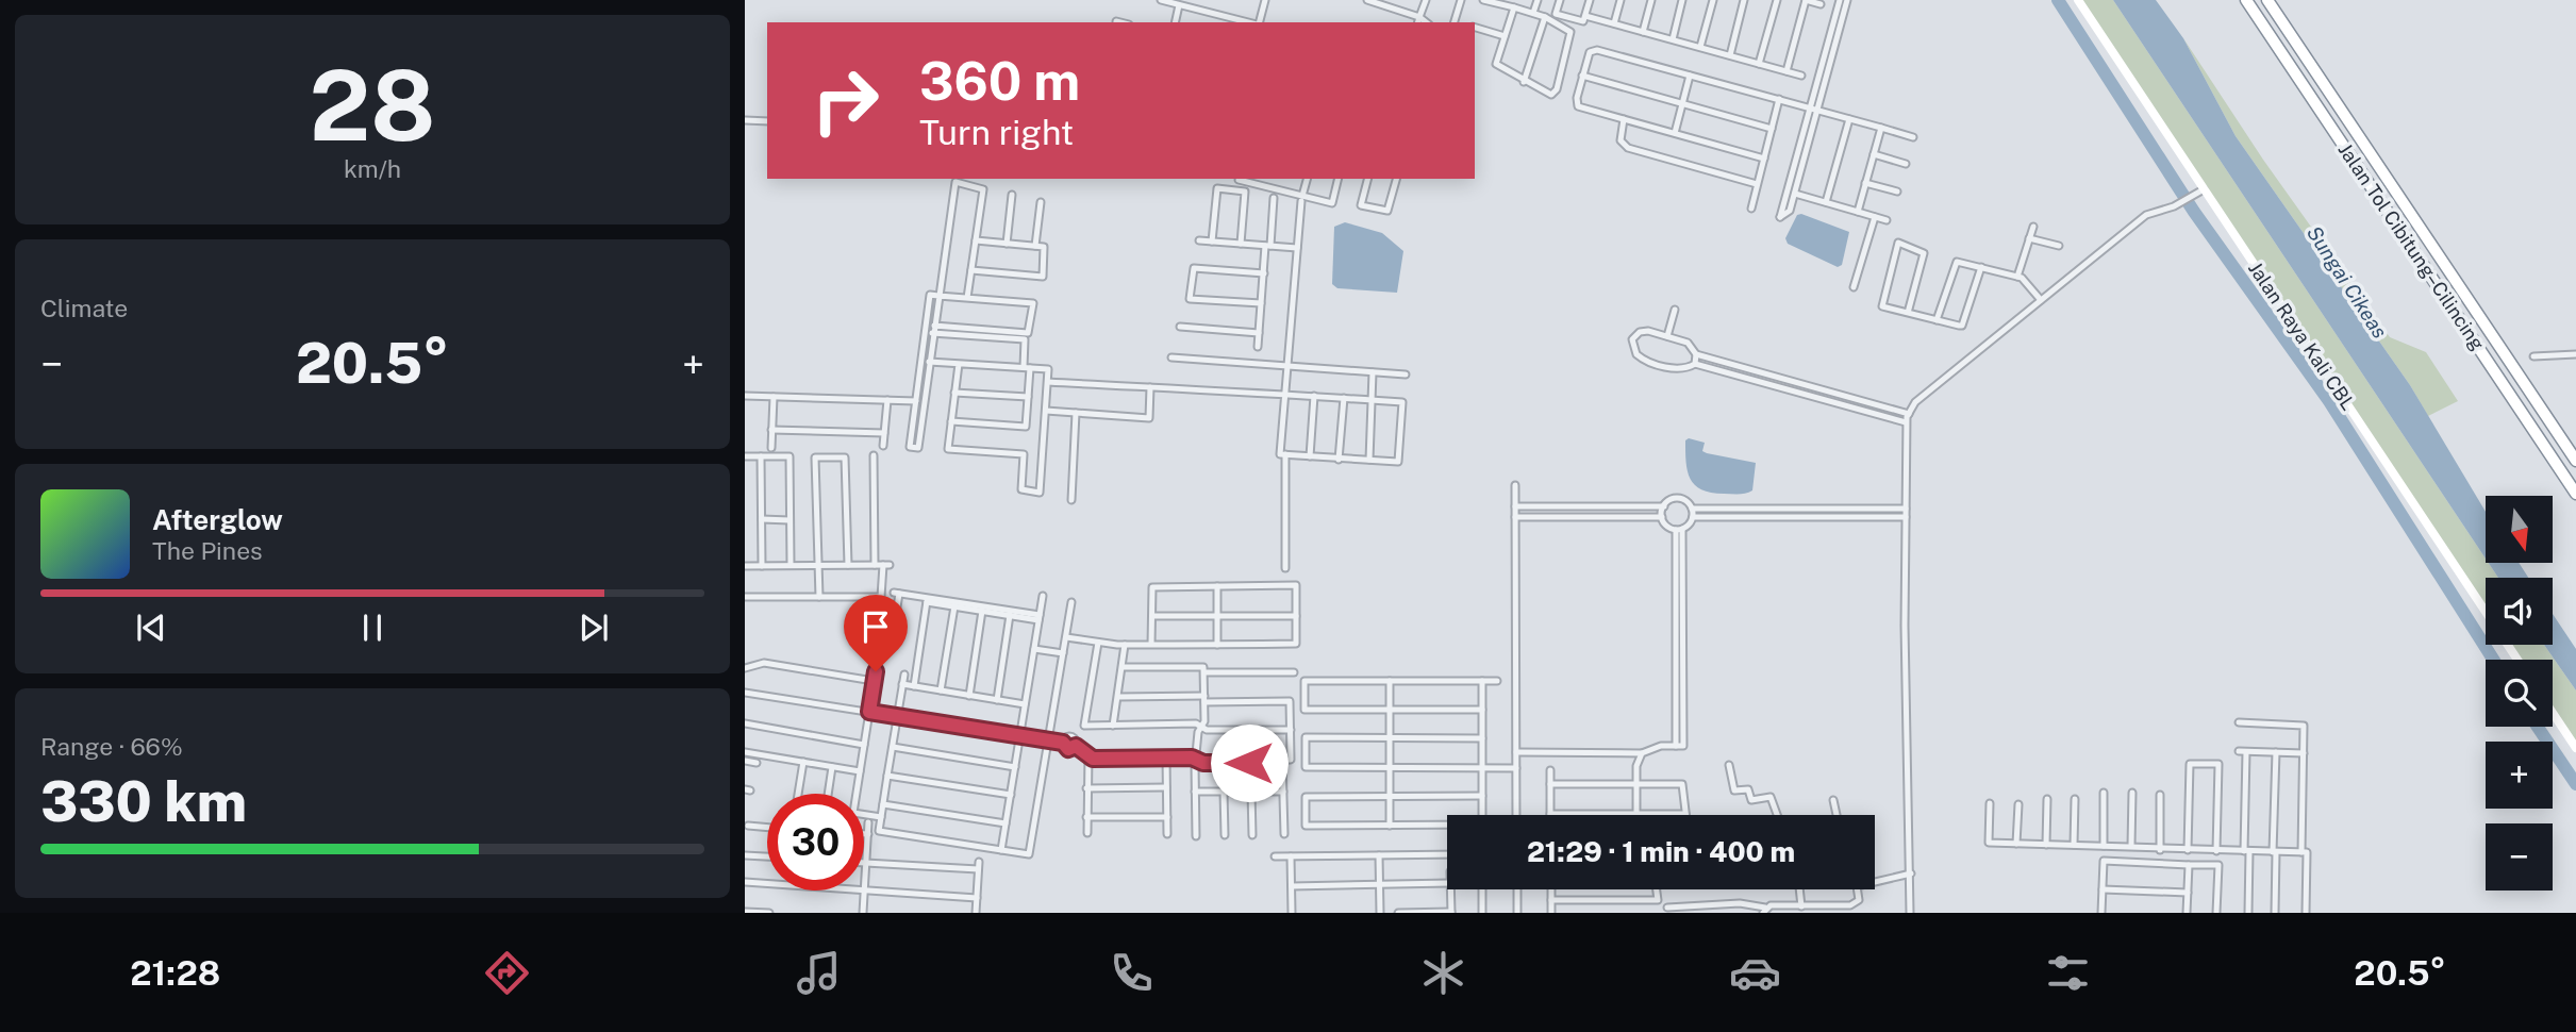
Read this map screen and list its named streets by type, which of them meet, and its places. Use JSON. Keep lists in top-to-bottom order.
{
  "streets": {
    "highway": ["Jalan Tol Cibitung–Cilincing"],
    "main road": ["Jalan Raya Kali CBL"]
  },
  "water": ["Sungai Cikeas"],
  "north": "bottom",
  "page": {
    "tile": [
      ["28", "km/h"],
      "Climate",
      ["Range · 66%", "330 km"]
    ],
    "turn": ["360 m", "Turn right"],
    "heat": ["−", "20.5°", "+"],
    "song": ["Afterglow", "The Pines"],
    "map_buttons": ["+", "−"],
    "limit": "30",
    "trip": "21:29 · 1 min · 400 m",
    "tabs": ["21:28", "20.5°"]
  }
}
